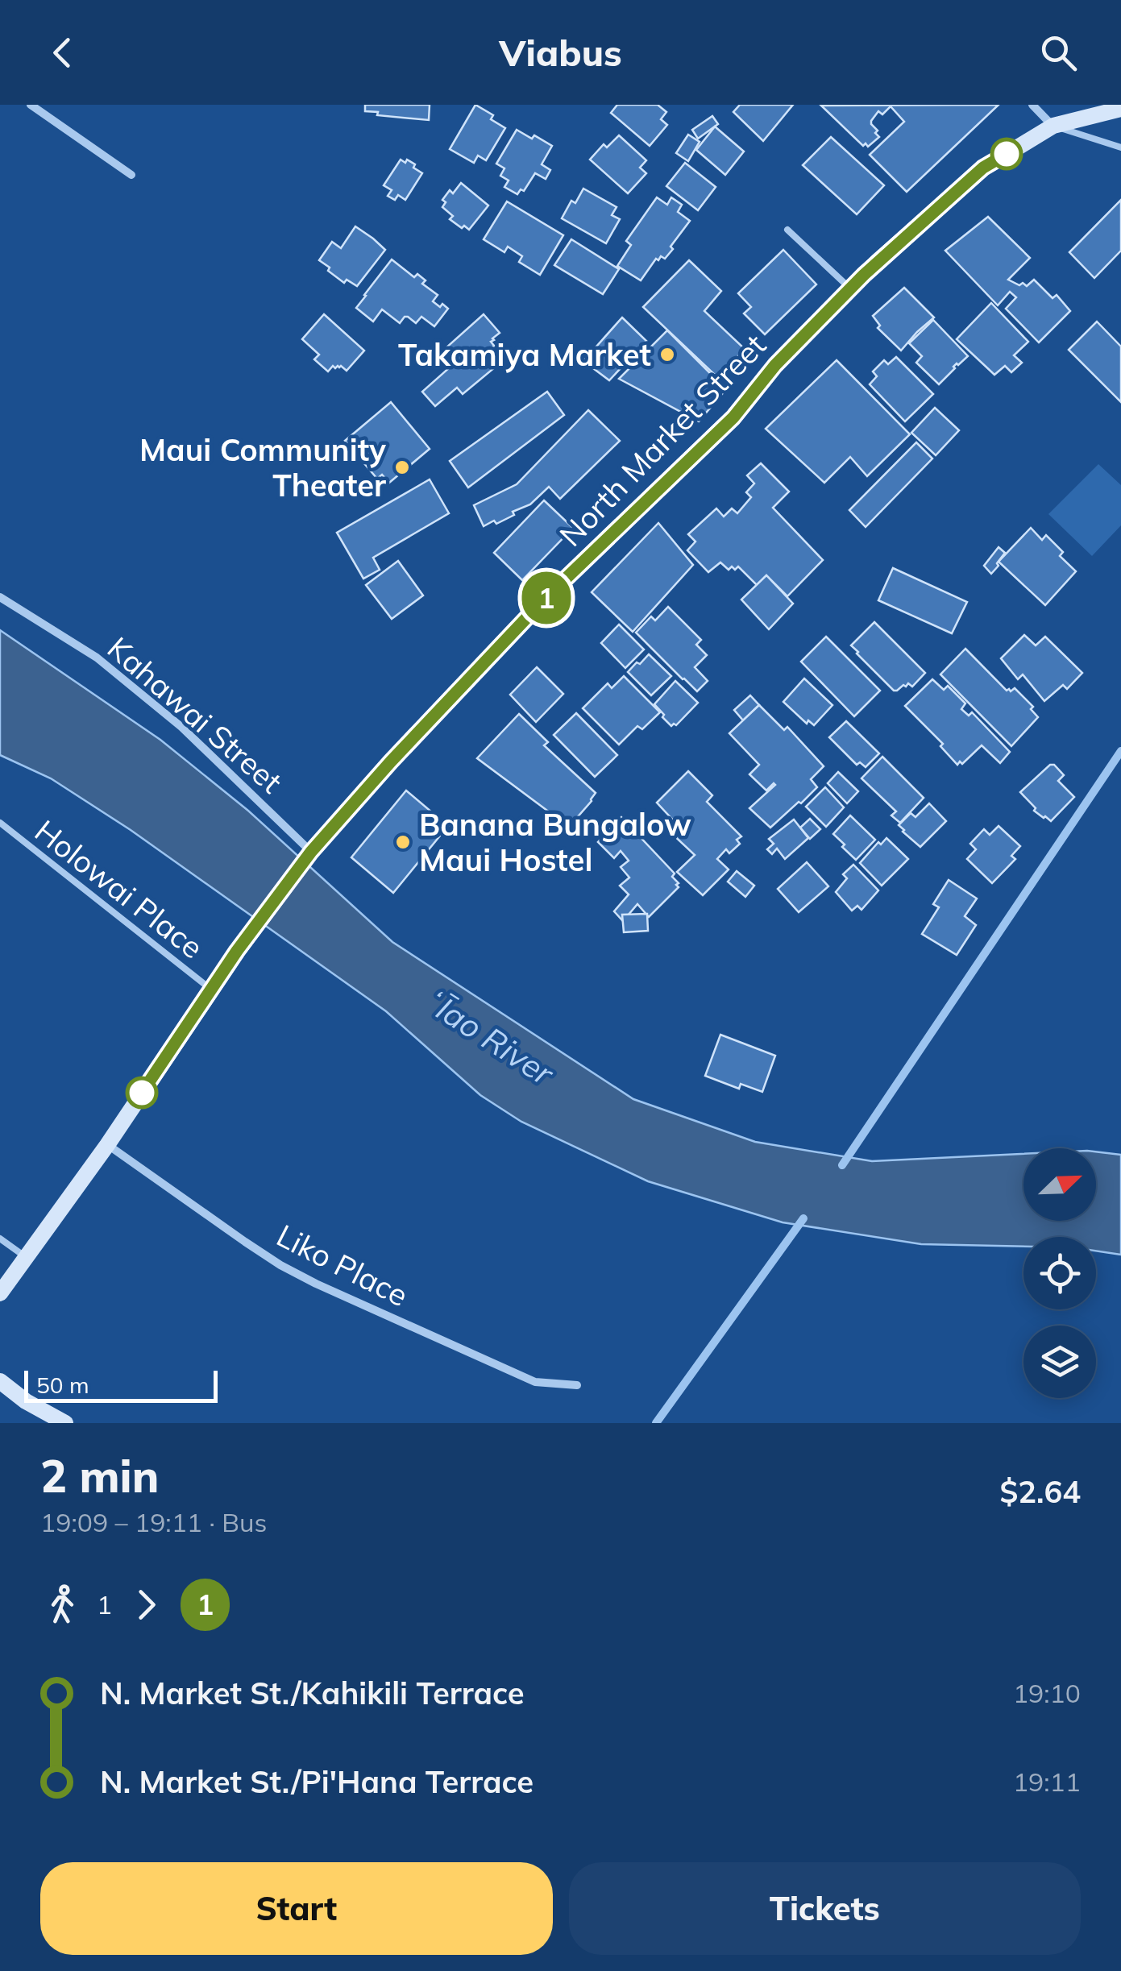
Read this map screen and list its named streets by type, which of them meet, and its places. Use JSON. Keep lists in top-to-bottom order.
{
  "streets": {
    "street": ["North Market Street", "Kahawai Street", "Liko Place"],
    "lane": ["Holowai Place"]
  },
  "crossings": [
    ["North Market Street", "Kahawai Street"],
    ["North Market Street", "Holowai Place"],
    ["North Market Street", "Liko Place"]
  ],
  "water": ["ʻĪao River"],
  "places": ["Takamiya Market", "Maui Community Theater", "Banana Bungalow Maui Hostel"],
  "lines": ["bus line 1"],
  "scale_bar": "50 m",
  "north": "top right",
  "page": {
    "header": "Viabus",
    "on_map": "1",
    "scale": "50 m",
    "heading": ["2 min", "19:09 – 19:11 · Bus", "$2.64"],
    "legs": ["1", "1"],
    "list": [
      {
        "name": "N. Market St./Kahikili Terrace",
        "value": "19:10"
      },
      {
        "name": "N. Market St./Pi'Hana Terrace",
        "value": "19:11"
      }
    ],
    "buttons": ["Start", "Tickets"]
  }
}
